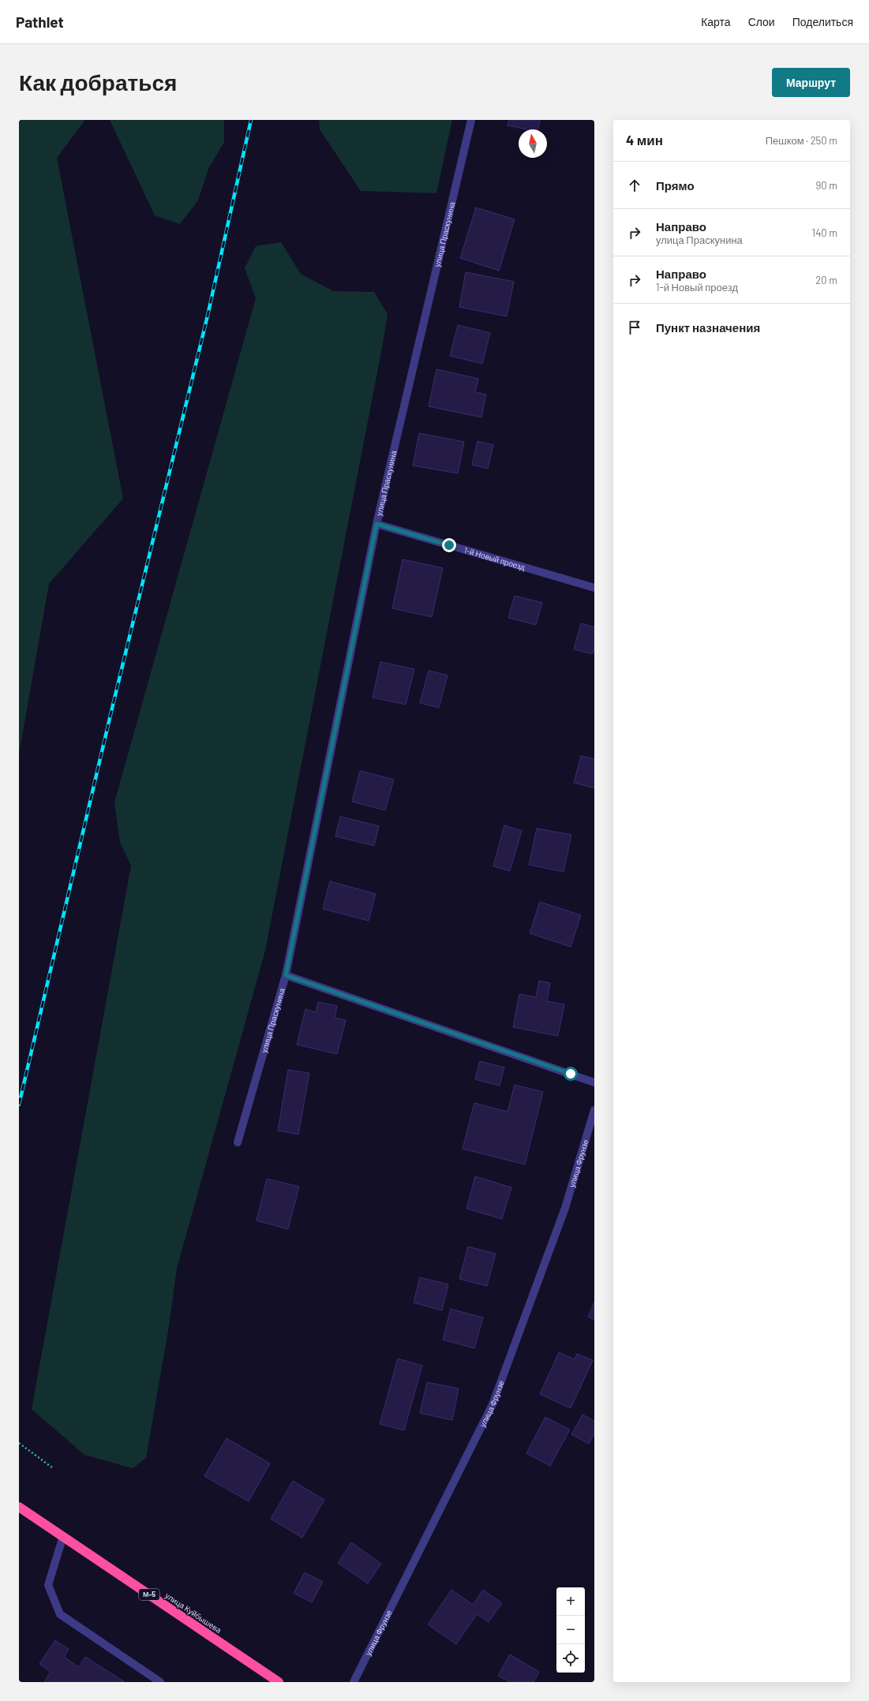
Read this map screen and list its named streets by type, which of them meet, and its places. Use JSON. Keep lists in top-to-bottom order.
{
  "streets": {
    "highway": ["М-5", "улица Куйбышева"],
    "street": ["улица Праскунина", "1-й Новый проезд", "улица Фрунзе"]
  },
  "crossings": [
    ["улица Праскунина", "1-й Новый проезд"]
  ],
  "north": "top",
  "page": {
    "header": "Pathlet",
    "nav": ["Карта", "Слои", "Поделиться"],
    "buttons": "Маршрут",
    "title": "Как добраться",
    "heading": ["4 мин", "Пешком · 250 m"],
    "list": [
      ["Прямо", "90 m"],
      ["Направо", "улица Праскунина", "140 m"],
      ["Направо", "1-й Новый проезд", "20 m"],
      "Пункт назначения"
    ],
    "map_buttons": ["+", "−"]
  }
}
